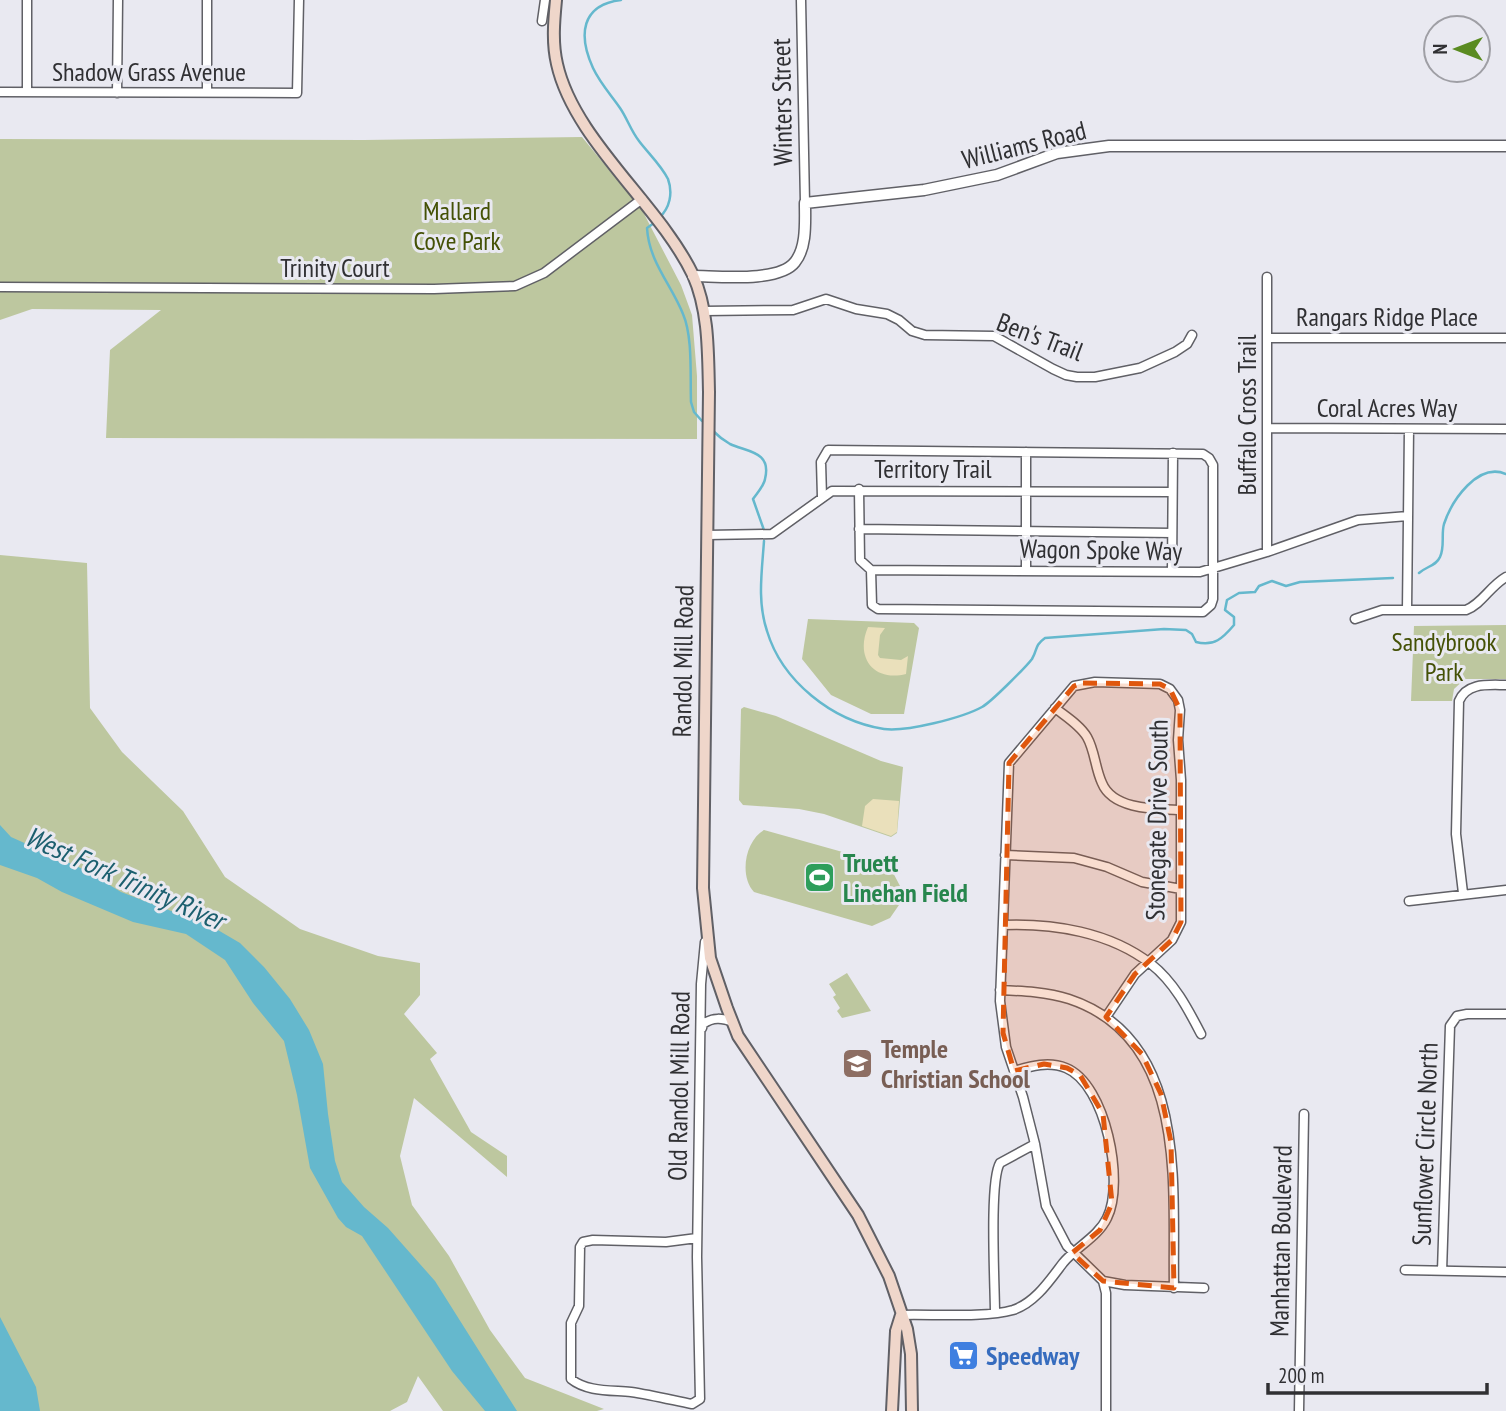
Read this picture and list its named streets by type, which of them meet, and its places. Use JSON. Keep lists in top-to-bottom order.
{
  "streets": {
    "main road": ["Randol Mill Road"],
    "street": [
      "Shadow Grass Avenue",
      "Winters Street",
      "Williams Road",
      "Trinity Court",
      "Rangars Ridge Place",
      "Ben's Trail",
      "Coral Acres Way",
      "Buffalo Cross Trail",
      "Territory Trail",
      "Wagon Spoke Way",
      "Stonegate Drive South",
      "Old Randol Mill Road",
      "Sunflower Circle North",
      "Manhattan Boulevard"
    ]
  },
  "crossings": [
    ["Winters Street", "Williams Road"],
    ["Trinity Court", "Randol Mill Road"],
    ["Rangars Ridge Place", "Buffalo Cross Trail"],
    ["Ben's Trail", "Randol Mill Road"],
    ["Coral Acres Way", "Buffalo Cross Trail"],
    ["Buffalo Cross Trail", "Wagon Spoke Way"],
    ["Territory Trail", "Randol Mill Road"],
    ["Randol Mill Road", "Old Randol Mill Road"]
  ],
  "water": ["West Fork Trinity River"],
  "parks": ["Mallard Cove Park", "Sandybrook Park"],
  "places": {
    "sports": ["Truett Linehan Field"],
    "school or university": ["Temple Christian School"],
    "supermarket": ["Speedway"]
  },
  "scale_bar": "200 m",
  "north": "left"
}
